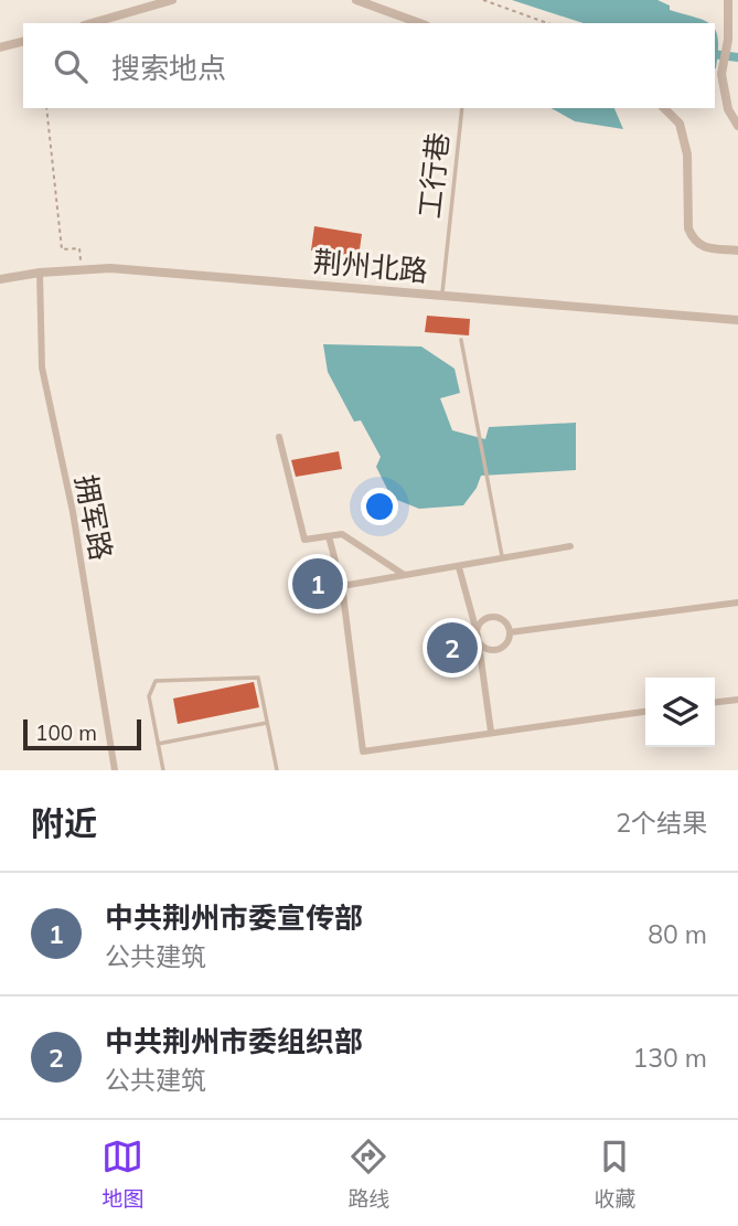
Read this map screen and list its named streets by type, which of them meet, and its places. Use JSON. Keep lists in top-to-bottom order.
{
  "streets": {
    "street": ["荆州北路", "拥军路"],
    "lane": ["工行巷"]
  },
  "crossings": [
    ["工行巷", "荆州北路"],
    ["荆州北路", "拥军路"]
  ],
  "scale_bar": "100 m",
  "page": {
    "search": "搜索地点",
    "pins": ["1", "2"],
    "scale": "100 m",
    "heading": ["附近", "2个结果"],
    "list": [
      {
        "mark": "1",
        "name": "中共荆州市委宣传部",
        "note": "公共建筑",
        "value": "80 m"
      },
      {
        "mark": "2",
        "name": "中共荆州市委组织部",
        "note": "公共建筑",
        "value": "130 m"
      }
    ],
    "nav": ["地图", "路线", "收藏"]
  }
}
